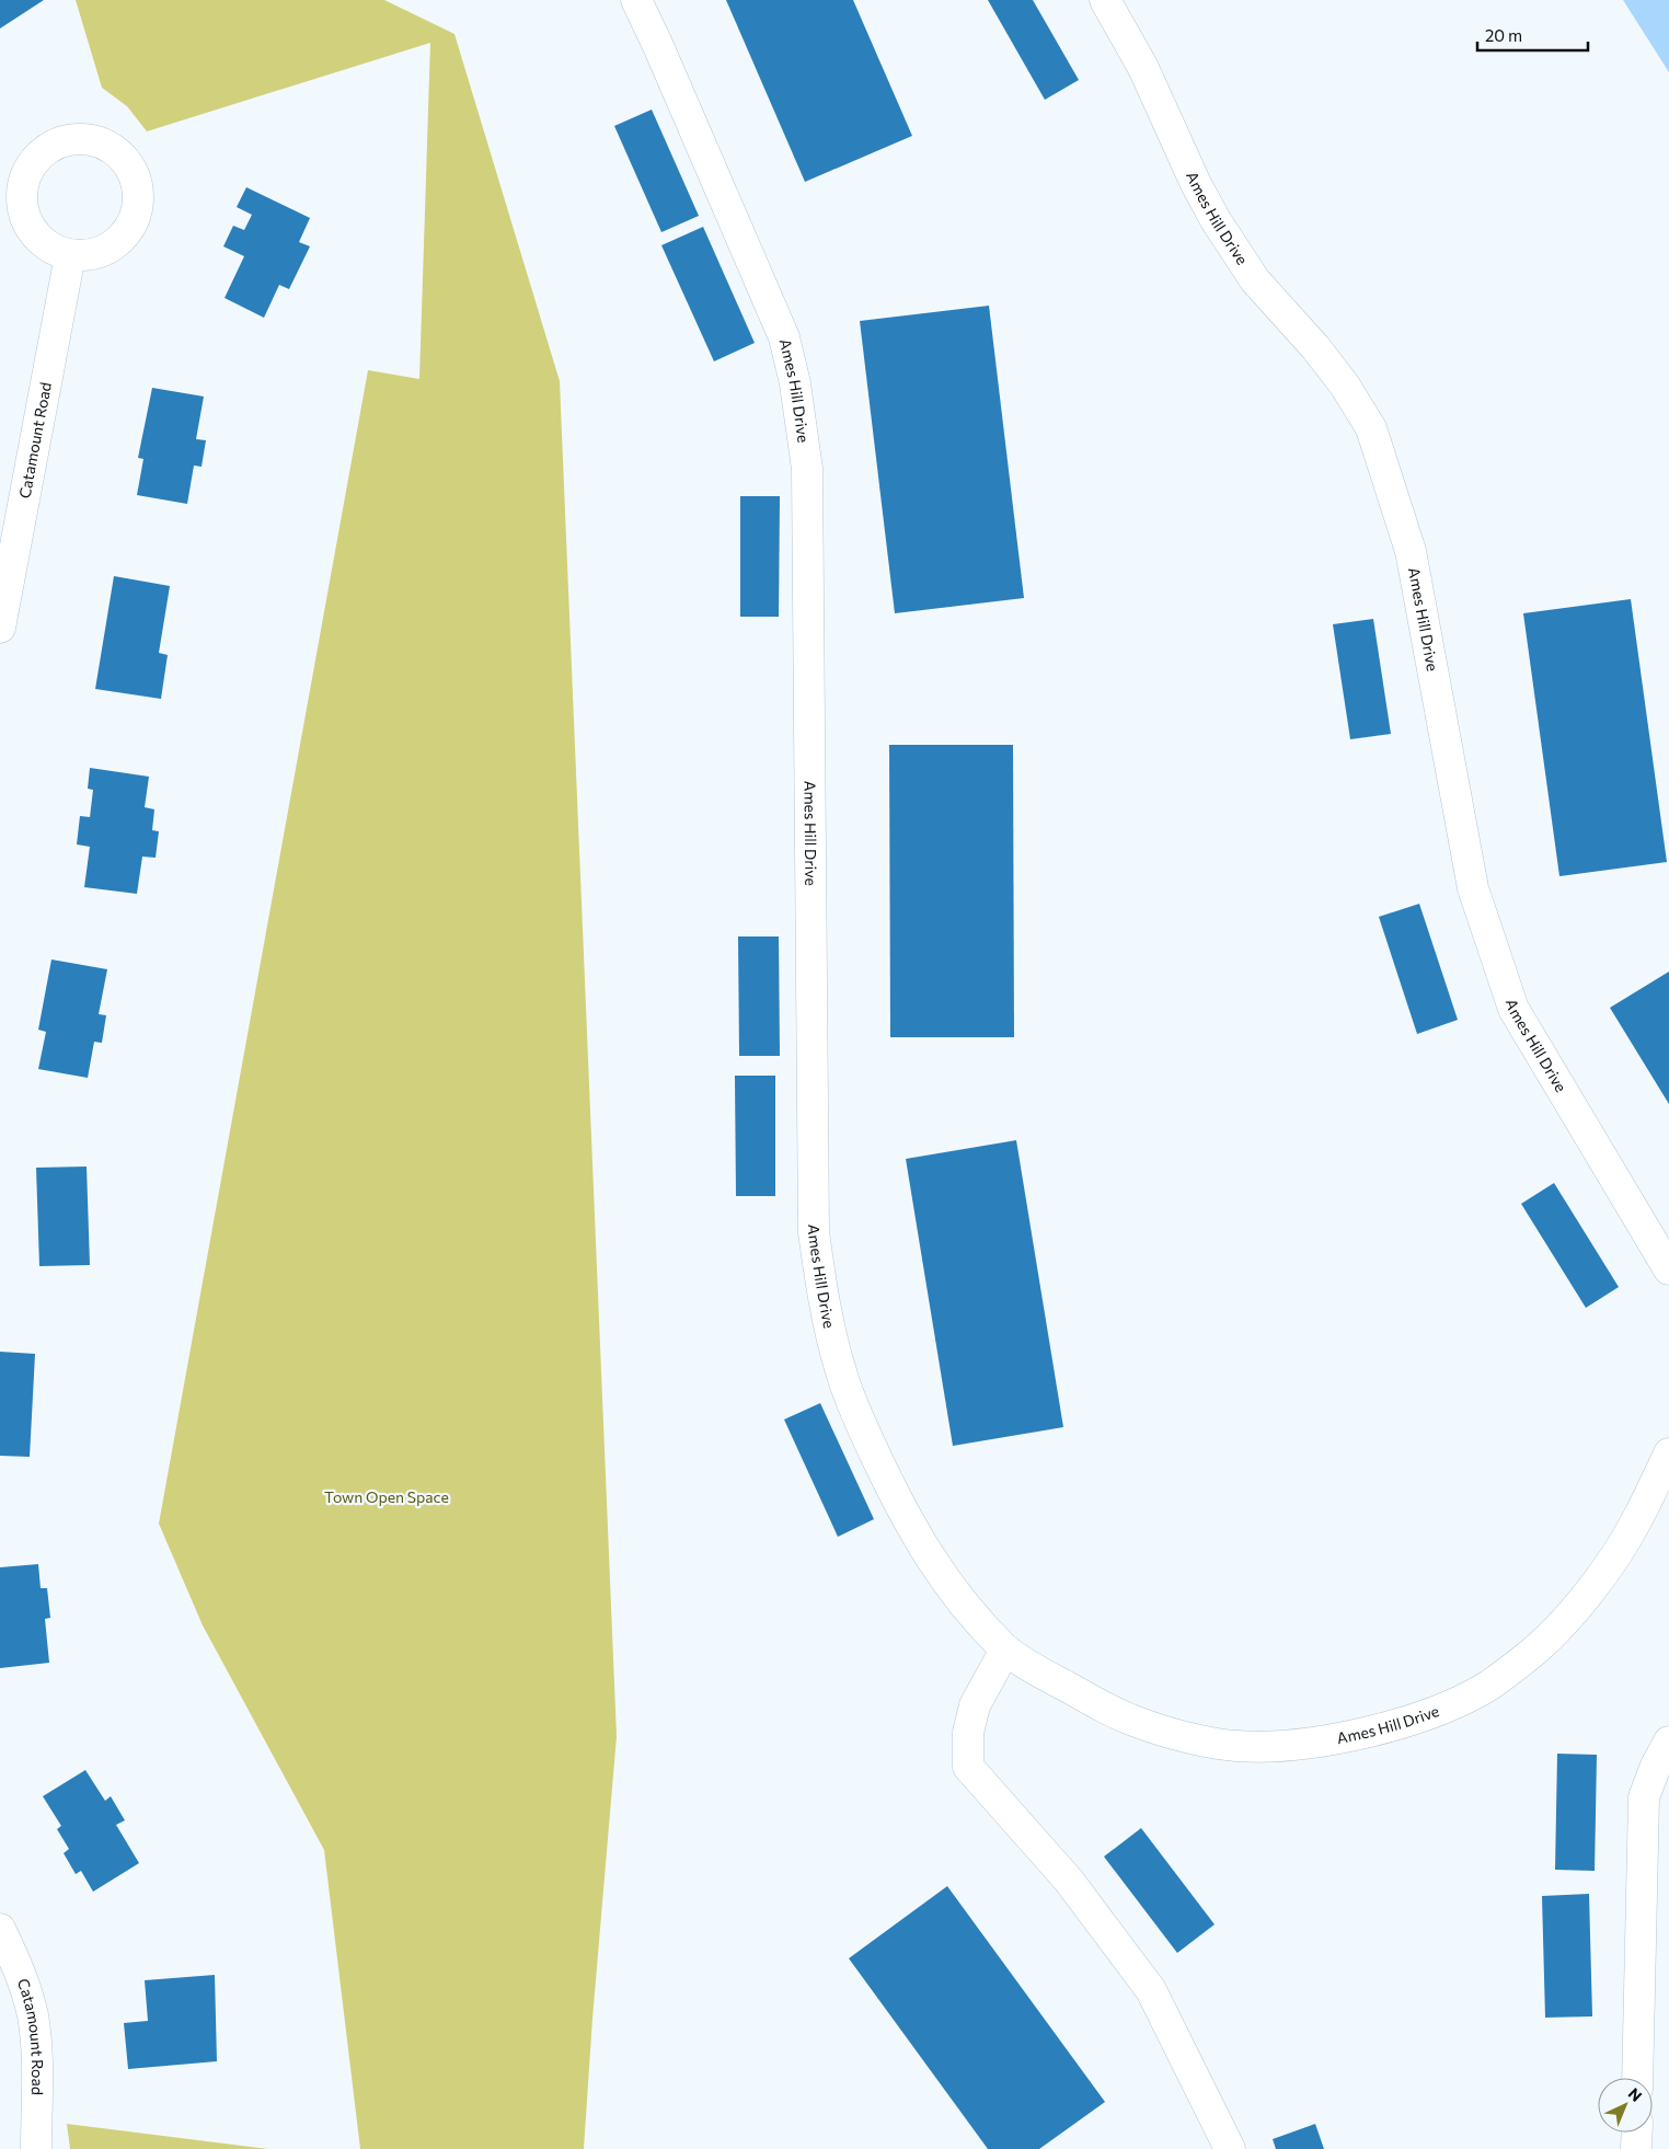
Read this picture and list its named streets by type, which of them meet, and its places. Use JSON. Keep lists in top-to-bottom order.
{
  "streets": {
    "street": ["Ames Hill Drive", "Catamount Road"]
  },
  "parks": ["Town Open Space"],
  "scale_bar": "20 m",
  "north": "top right"
}
